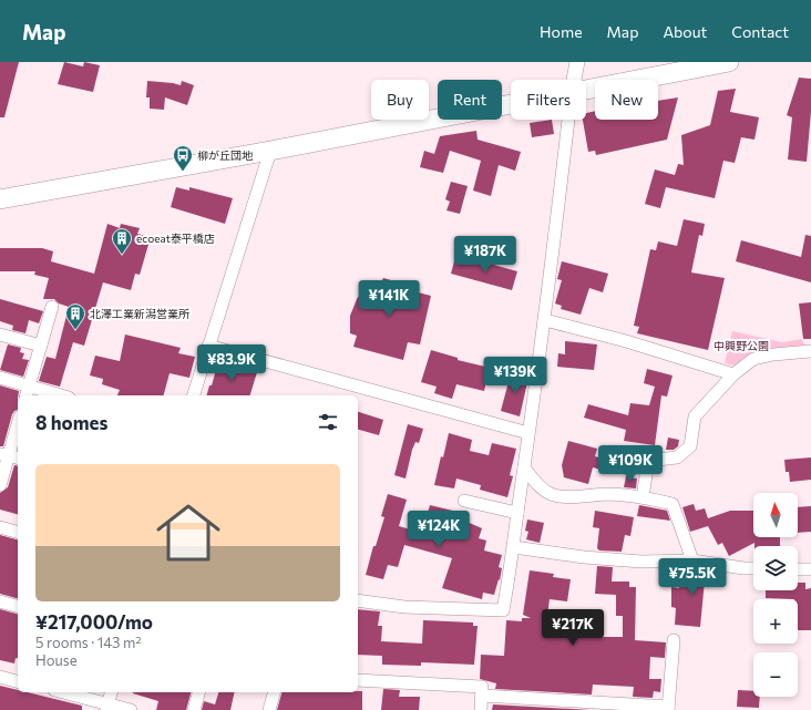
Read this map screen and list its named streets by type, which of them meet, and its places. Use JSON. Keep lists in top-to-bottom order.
{
  "parks": ["中興野公園"],
  "places": {
    "bus stop": ["柳が丘団地"],
    "building": ["ecoeat泰平橋店", "北澤工業新潟営業所"]
  },
  "north": "top",
  "page": {
    "header": "Map",
    "nav": [
      "Home",
      "Map",
      "About",
      "Contact"
    ],
    "chip": [
      "Buy",
      "Rent",
      "Filters",
      "New"
    ],
    "price": [
      "¥187K",
      "¥141K",
      "¥83.9K",
      "¥139K",
      "¥109K",
      "¥124K",
      "¥75.5K",
      "¥217K"
    ],
    "heading": "8 homes",
    "list": [
      {
        "name": "¥217,000/mo",
        "note": "5 rooms · 143 m² · House"
      }
    ],
    "map_buttons": ["+", "−"]
  }
}
